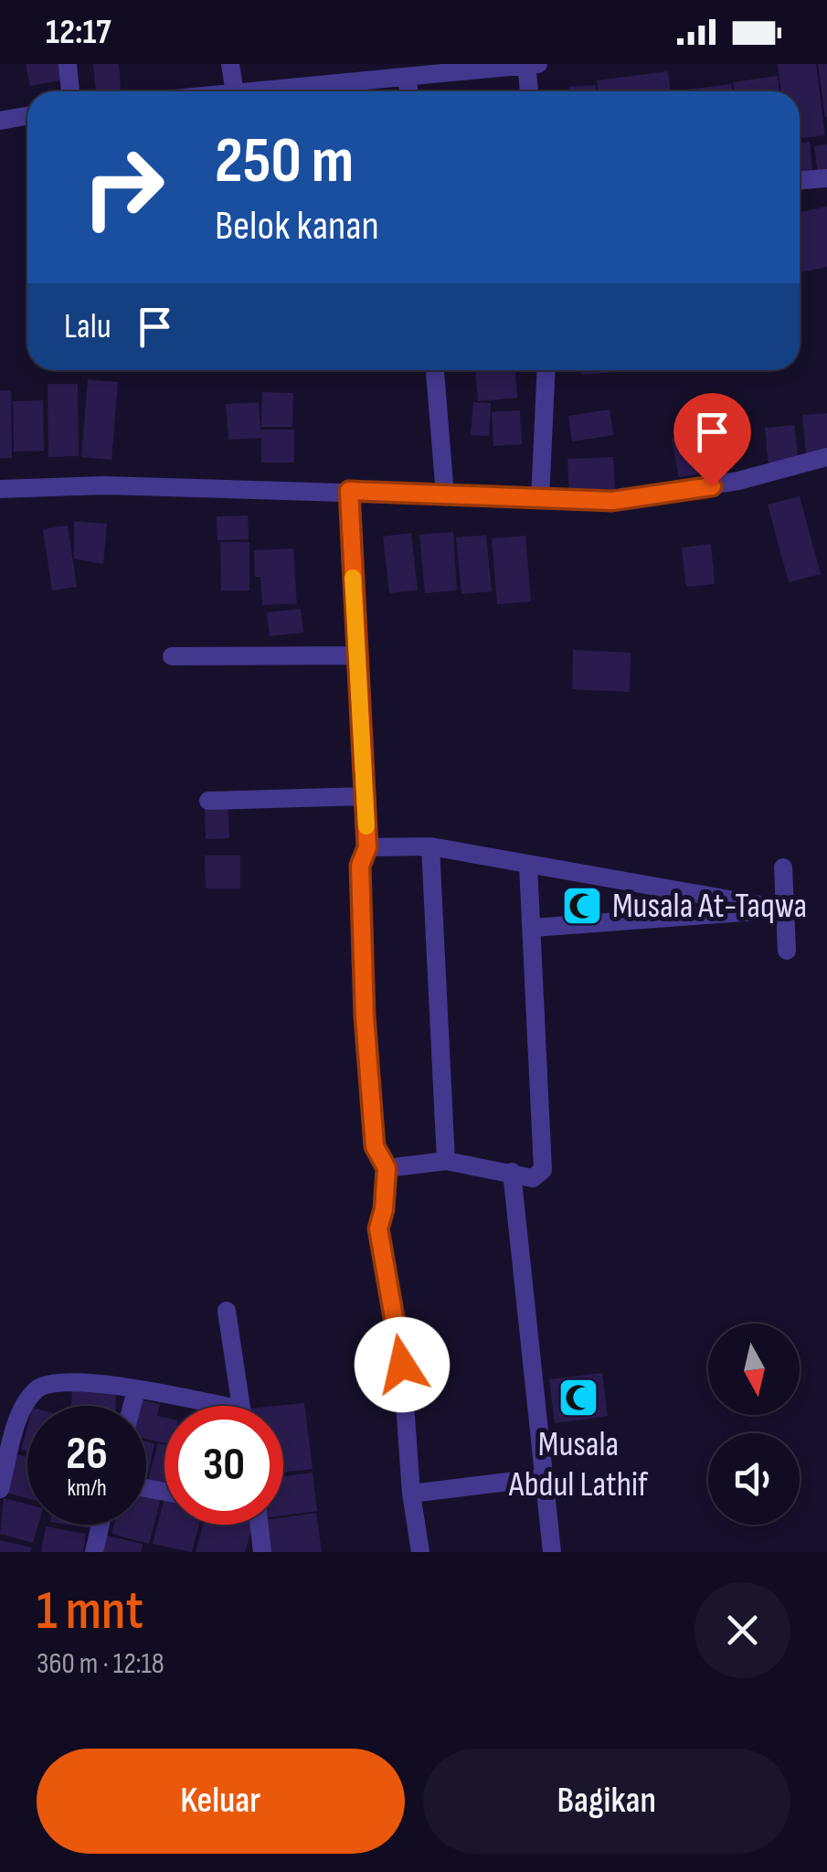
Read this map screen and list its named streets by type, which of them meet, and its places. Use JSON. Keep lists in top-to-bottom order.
{
  "places": {
    "mosque": ["Musala At-Taqwa", "Musala Abdul Lathif"]
  },
  "north": "bottom",
  "page": {
    "status": "12:17",
    "turn": ["250 m", "Belok kanan"],
    "then": "Lalu",
    "speed": "26 km/h",
    "limit": "30",
    "heading": ["1 mnt", "360 m · 12:18"],
    "buttons": ["Keluar", "Bagikan"]
  }
}
